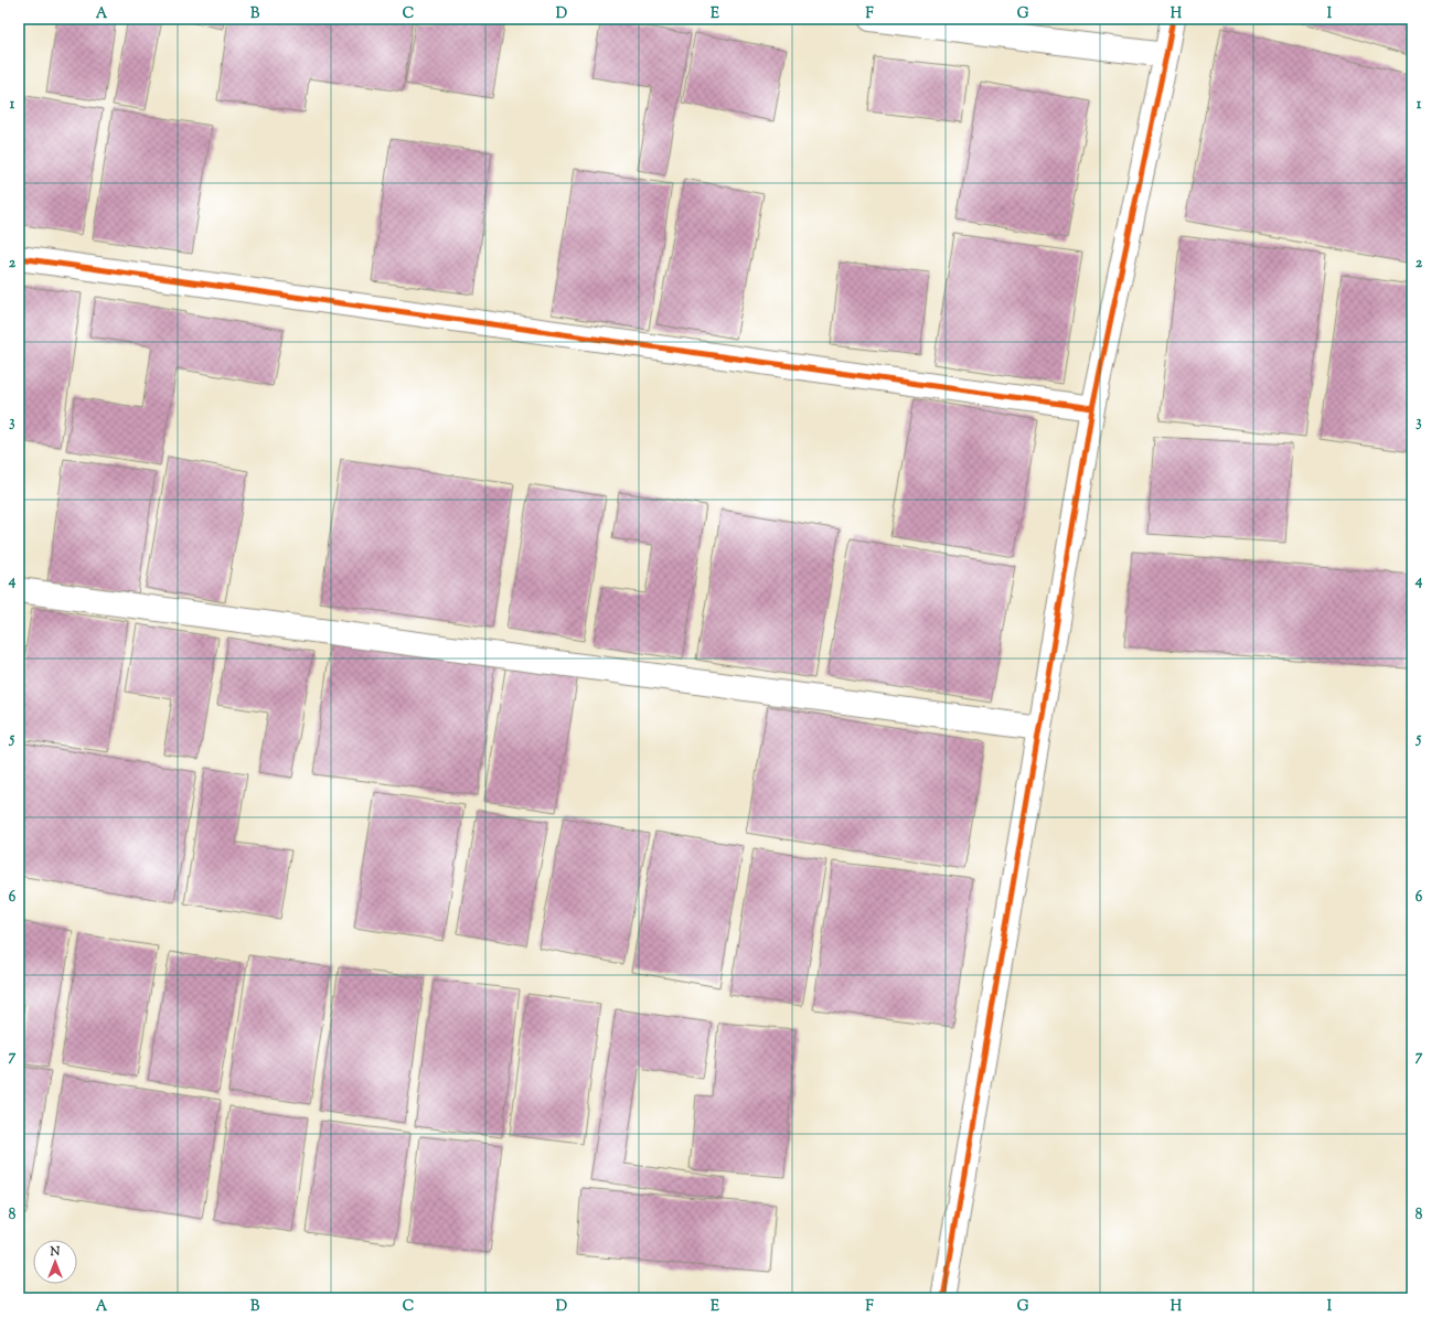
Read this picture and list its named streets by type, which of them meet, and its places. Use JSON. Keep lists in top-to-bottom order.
{
  "north": "top",
  "grid": {
    "columns": [
      "A",
      "B",
      "C",
      "D",
      "E",
      "F",
      "G",
      "H",
      "I"
    ],
    "rows": [
      "1",
      "2",
      "3",
      "4",
      "5",
      "6",
      "7",
      "8"
    ]
  }
}
